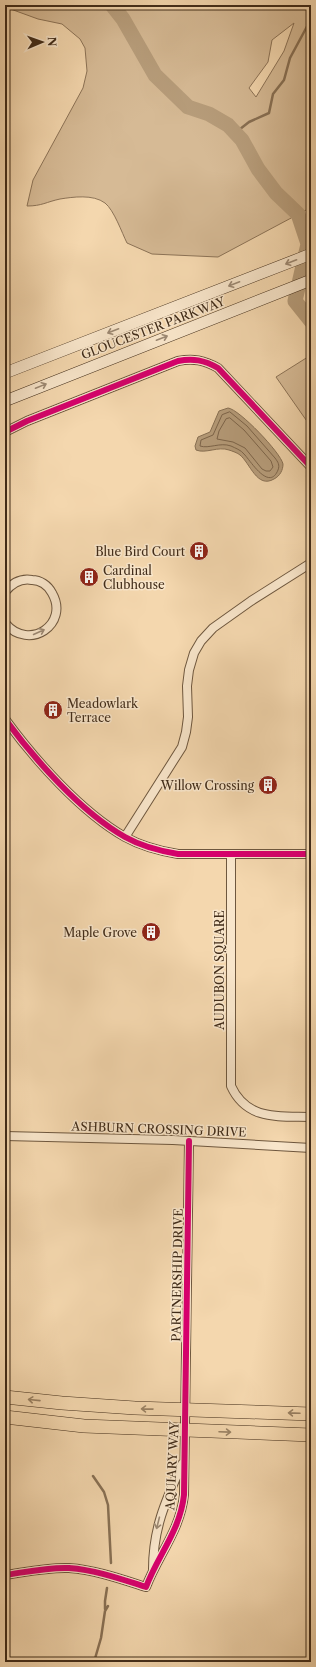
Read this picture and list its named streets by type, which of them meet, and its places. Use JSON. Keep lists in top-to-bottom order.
{
  "streets": {
    "main road": ["GLOUCESTER PARKWAY"],
    "street": [
      "AUDUBON SQUARE",
      "ASHBURN CROSSING DRIVE",
      "PARTNERSHIP DRIVE",
      "AQUIARY WAY"
    ]
  },
  "crossings": [
    ["ASHBURN CROSSING DRIVE", "PARTNERSHIP DRIVE"],
    ["PARTNERSHIP DRIVE", "AQUIARY WAY"]
  ],
  "places": {
    "building": [
      "Blue Bird Court",
      "Cardinal Clubhouse",
      "Meadowlark Terrace",
      "Willow Crossing",
      "Maple Grove"
    ]
  },
  "north": "right"
}
